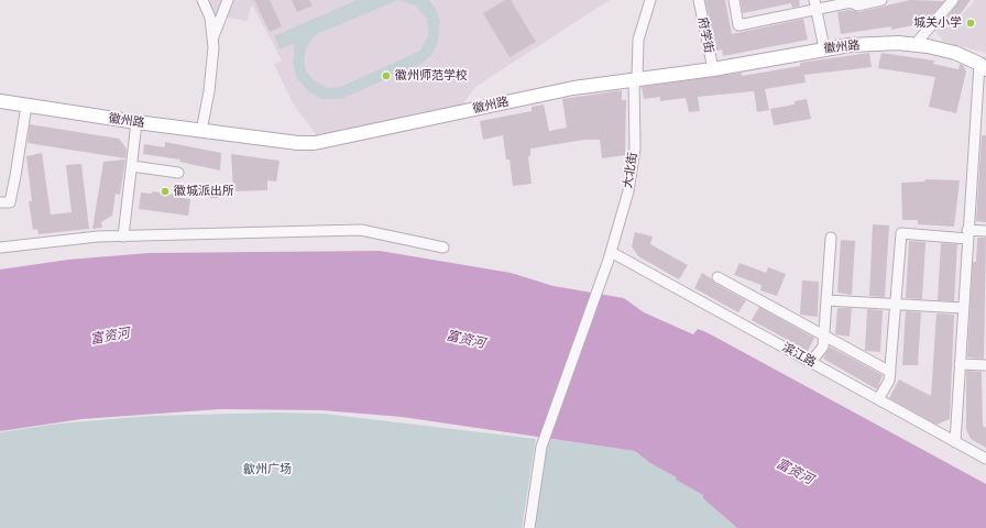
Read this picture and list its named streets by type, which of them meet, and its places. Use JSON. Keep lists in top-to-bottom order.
{
  "streets": {
    "main road": ["徽州路"],
    "street": ["府学街", "大北街", "滨江路"]
  },
  "crossings": [
    ["府学街", "徽州路"],
    ["徽州路", "大北街"],
    ["大北街", "滨江路"]
  ],
  "water": ["富资河"],
  "parks": ["歙州广场"],
  "places": ["城关小学", "徽州师范学校", "徽城派出所"]
}
